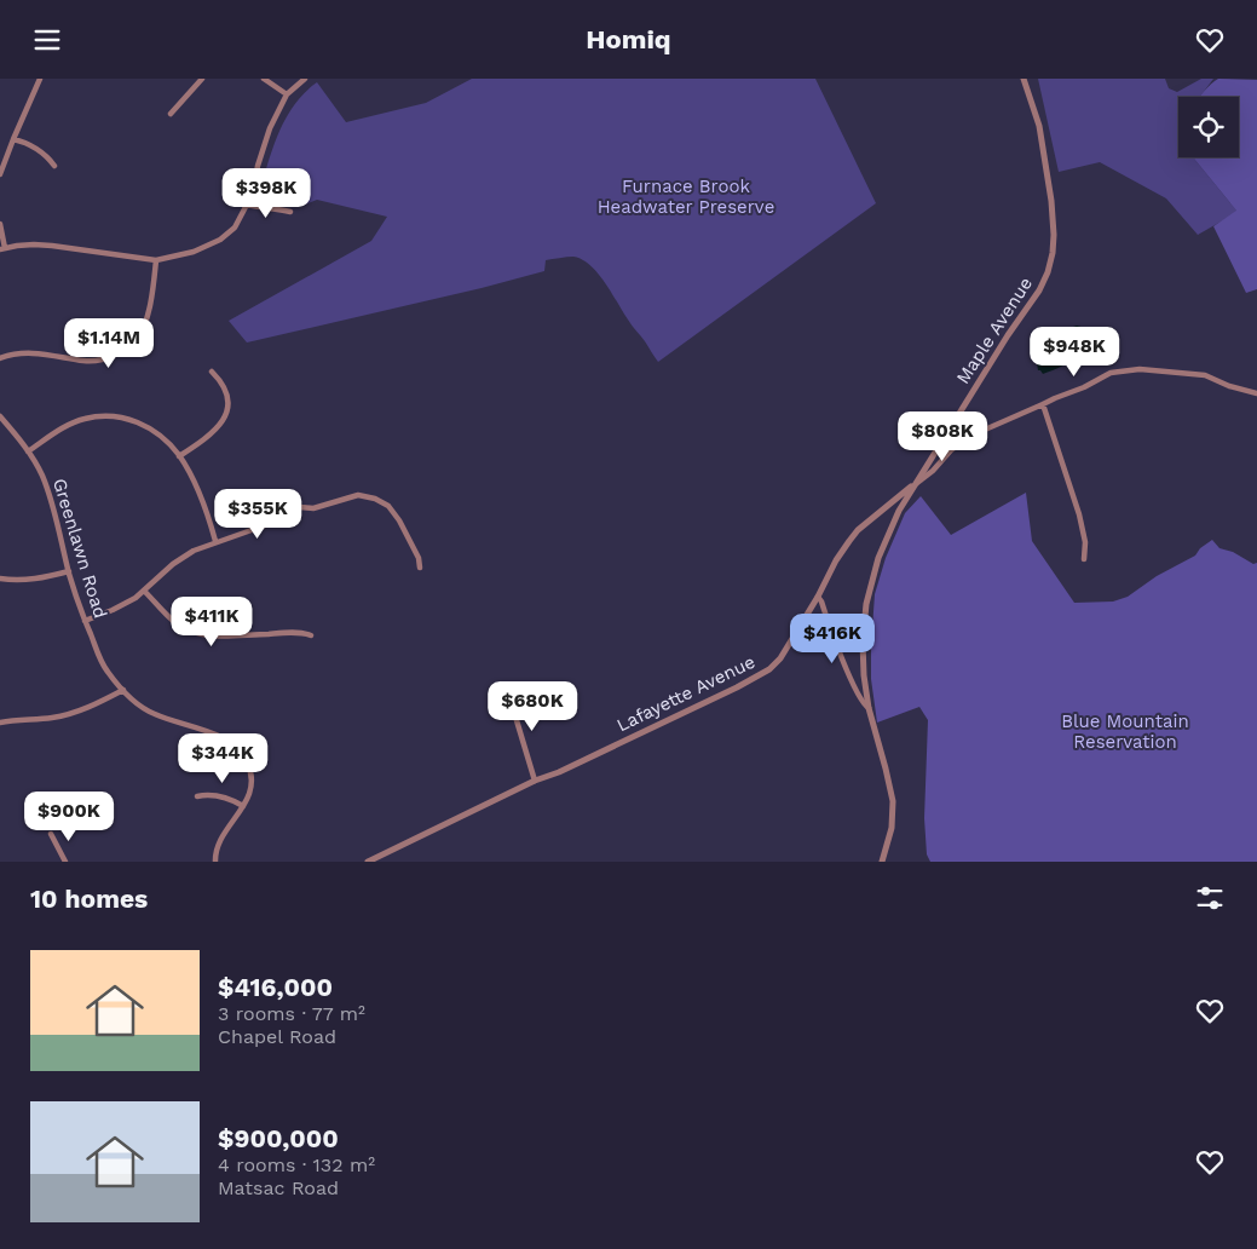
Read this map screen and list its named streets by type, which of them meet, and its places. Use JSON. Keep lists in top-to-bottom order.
{
  "streets": {
    "street": ["Maple Avenue", "Greenlawn Road", "Lafayette Avenue"]
  },
  "crossings": [
    ["Maple Avenue", "Lafayette Avenue"]
  ],
  "parks": ["Furnace Brook Headwater Preserve", "Blue Mountain Reservation"],
  "page": {
    "header": "Homiq",
    "price": [
      "$398K",
      "$1.14M",
      "$948K",
      "$808K",
      "$355K",
      "$411K",
      "$416K",
      "$680K",
      "$344K",
      "$900K"
    ],
    "heading": "10 homes",
    "list": [
      {
        "name": "$416,000",
        "note": "3 rooms · 77 m² · Chapel Road"
      },
      {
        "name": "$900,000",
        "note": "4 rooms · 132 m² · Matsac Road"
      }
    ]
  }
}
